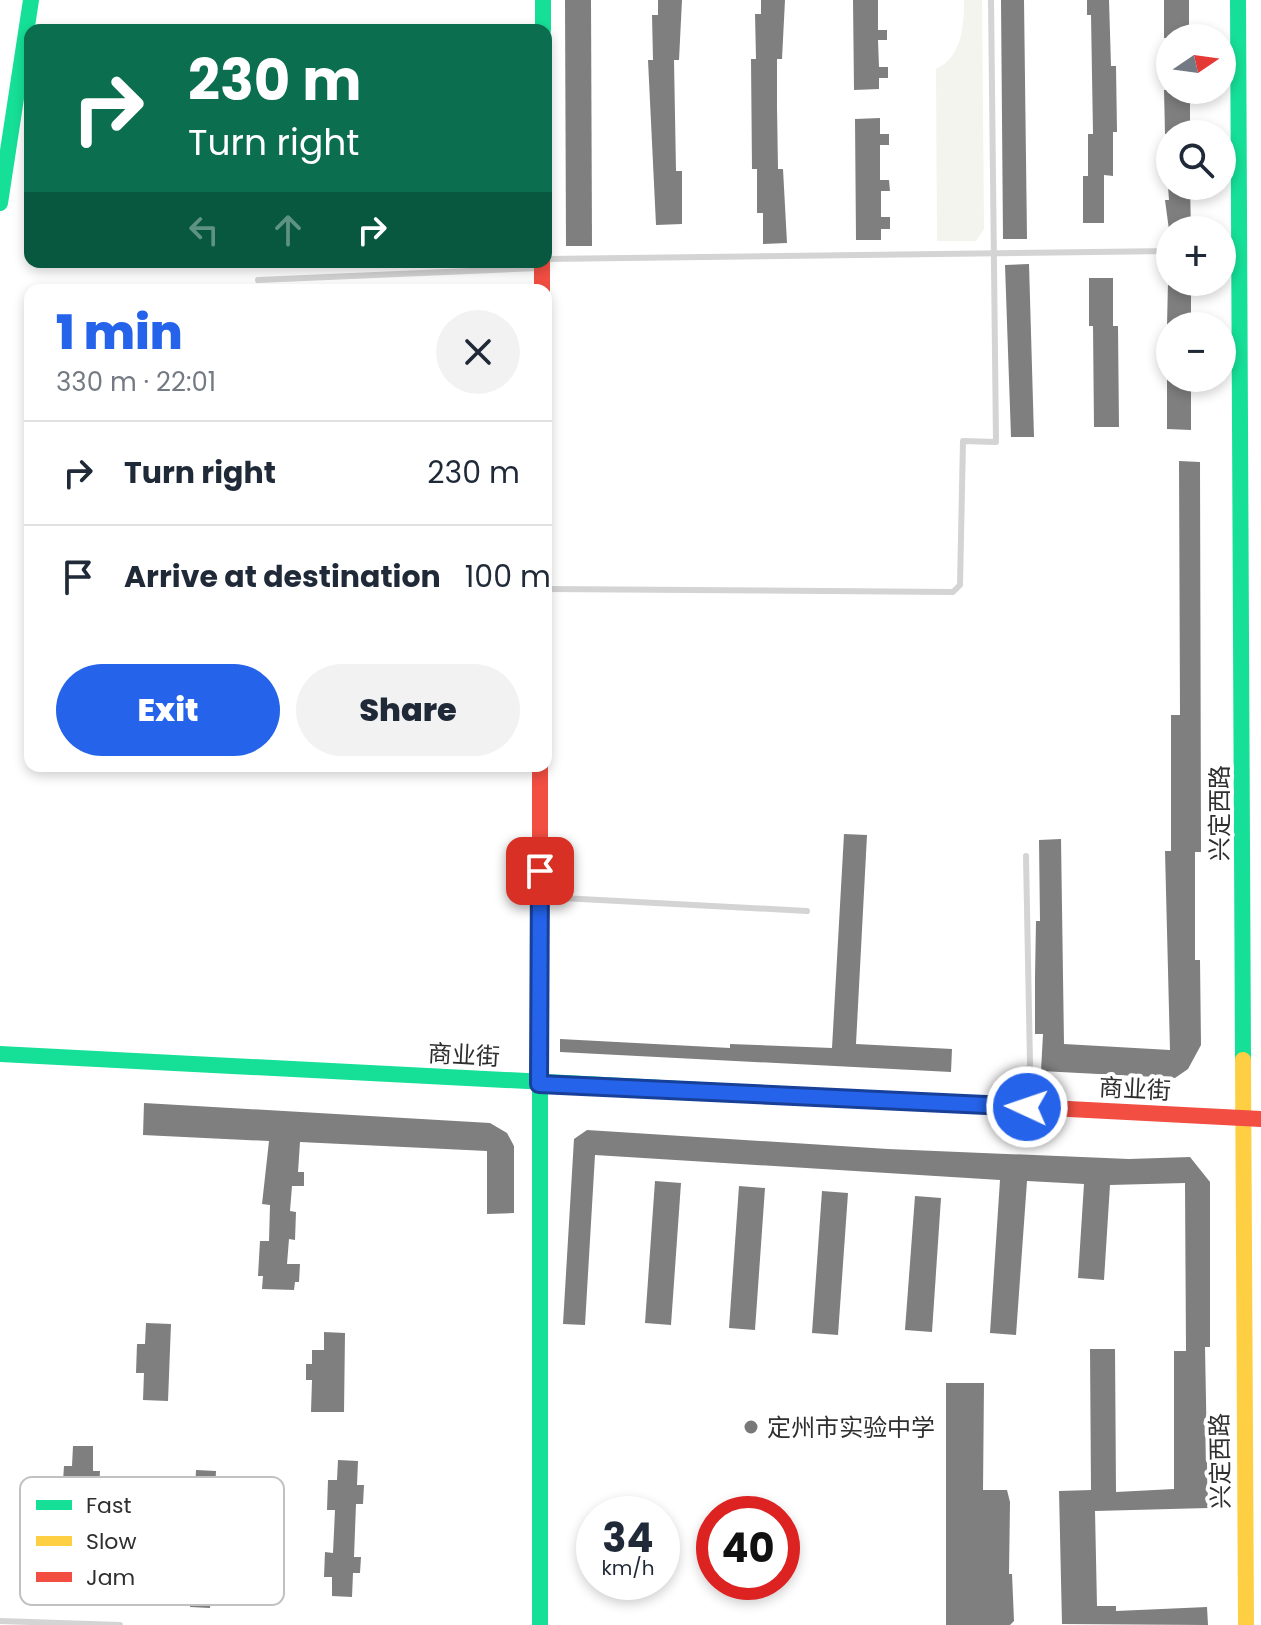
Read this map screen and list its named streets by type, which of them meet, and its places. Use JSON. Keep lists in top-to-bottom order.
{
  "streets": {
    "street": ["兴定西路", "商业街"]
  },
  "crossings": [
    ["兴定西路", "商业街"]
  ],
  "places": ["定州市实验中学"],
  "legend": ["Fast", "Slow", "Jam"],
  "north": "right",
  "page": {
    "map_buttons": ["+", "−"],
    "turn": ["230 m", "Turn right"],
    "heading": ["1 min", "330 m · 22:01"],
    "list": [
      {
        "name": "Turn right",
        "value": "230 m"
      },
      {
        "name": "Arrive at destination",
        "value": "100 m"
      }
    ],
    "buttons": ["Exit", "Share"],
    "speed": "34 km/h",
    "limit": "40"
  }
}
